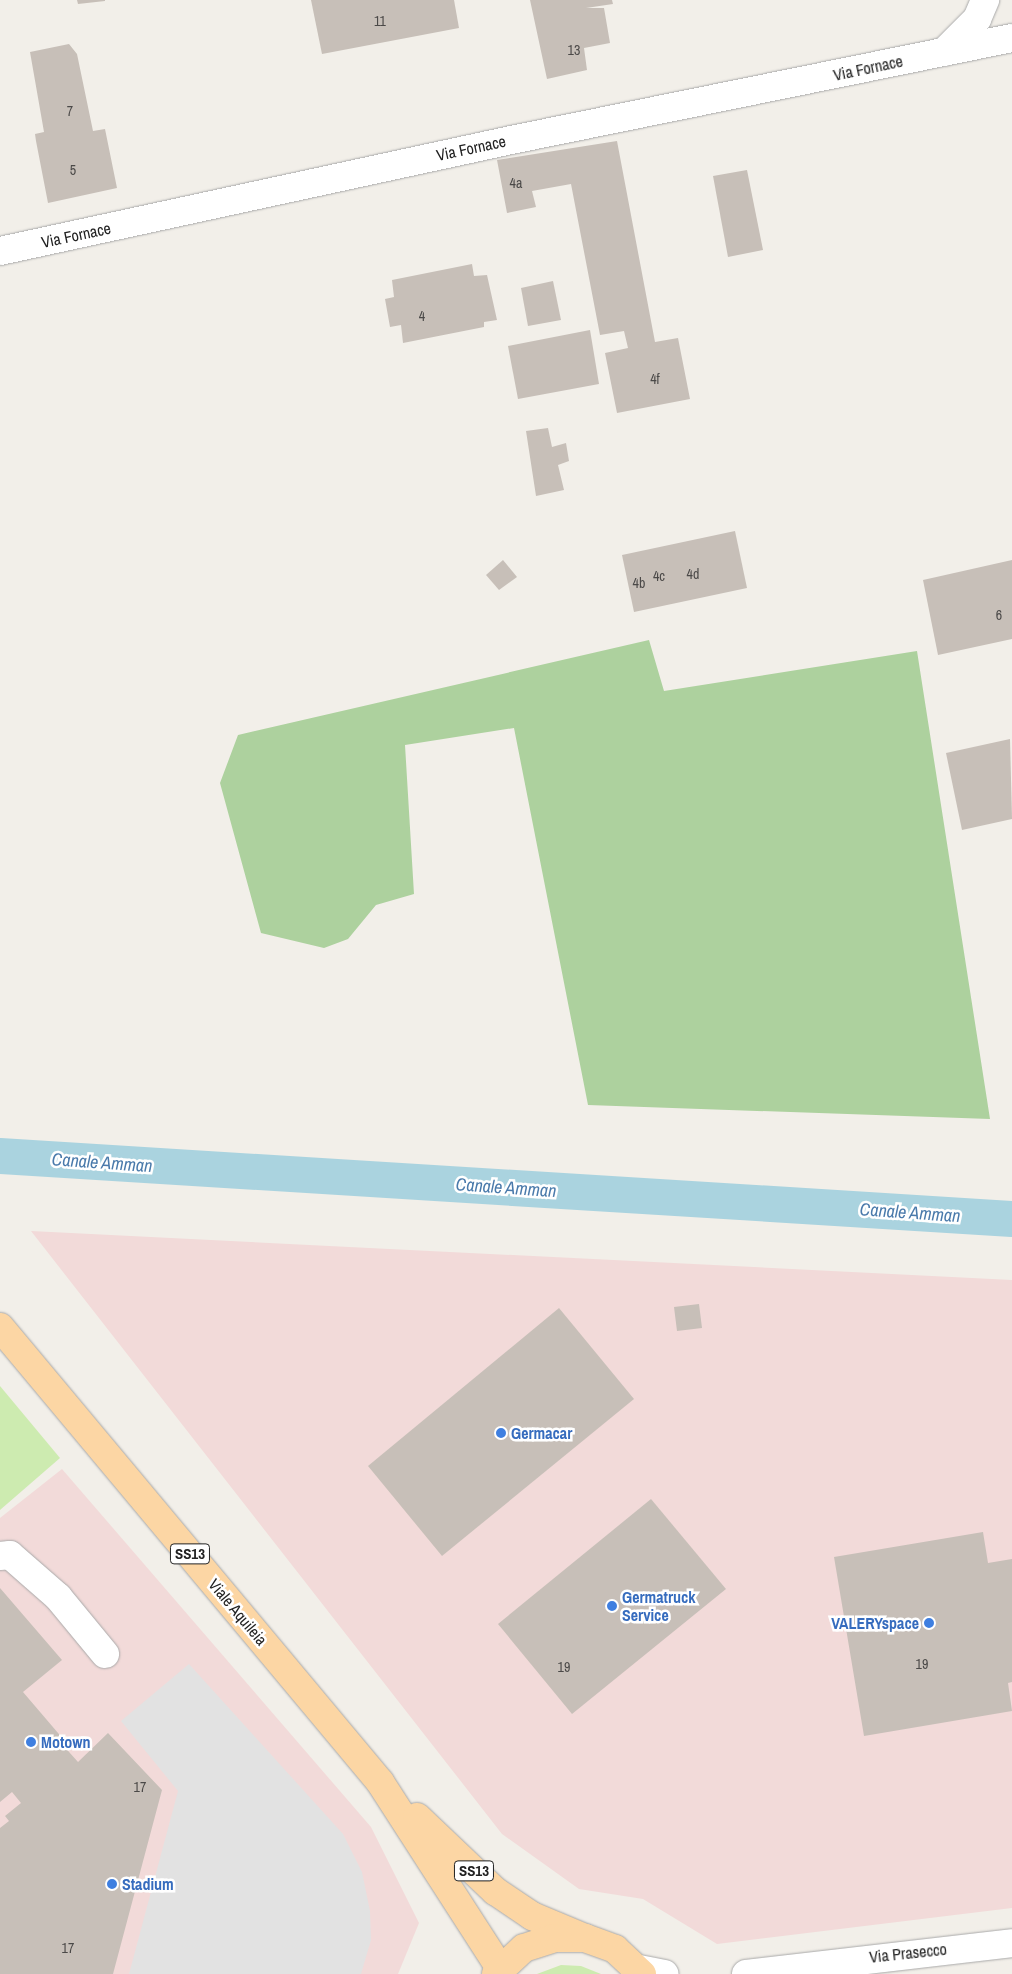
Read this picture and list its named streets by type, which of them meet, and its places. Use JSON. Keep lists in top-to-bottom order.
{
  "streets": {
    "main road": ["SS13", "Viale Aquileia"],
    "street": ["Via Fornace", "Via Prasecco"]
  },
  "water": ["Canale Amman"],
  "places": [
    "Germacar",
    "Germatruck Service",
    "VALERYspace",
    "Motown",
    "Stadium"
  ],
  "house_numbers": [
    "11",
    "13",
    "7",
    "5",
    "4a",
    "4",
    "4f",
    "4d",
    "4c",
    "4b",
    "6",
    "19",
    "19",
    "17",
    "17"
  ]
}
